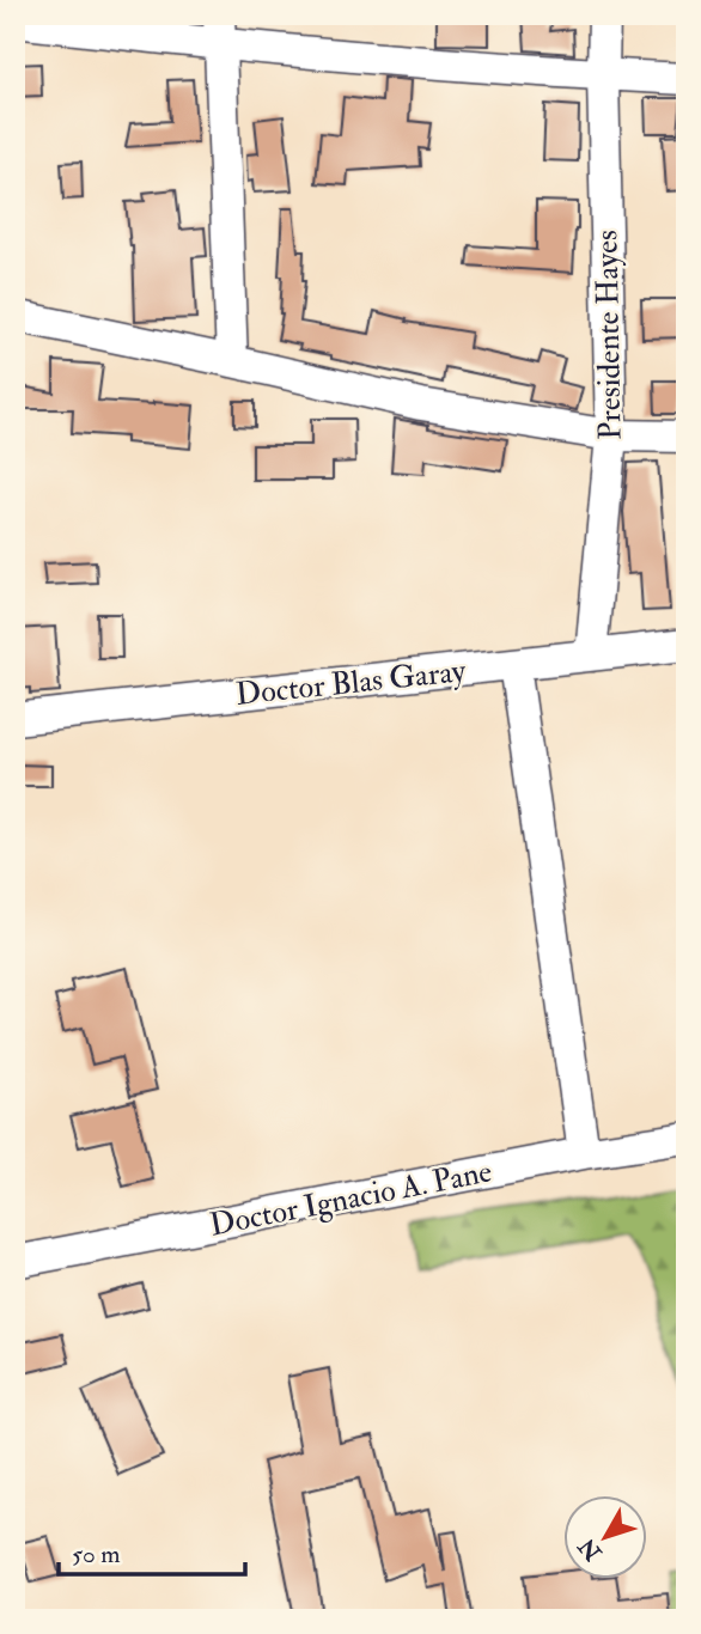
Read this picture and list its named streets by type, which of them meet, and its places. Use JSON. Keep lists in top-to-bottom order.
{
  "streets": {
    "street": ["Presidente Hayes", "Doctor Blas Garay", "Doctor Ignacio A. Pane"]
  },
  "crossings": [
    ["Presidente Hayes", "Doctor Blas Garay"]
  ],
  "scale_bar": "50 m",
  "north": "bottom left"
}
